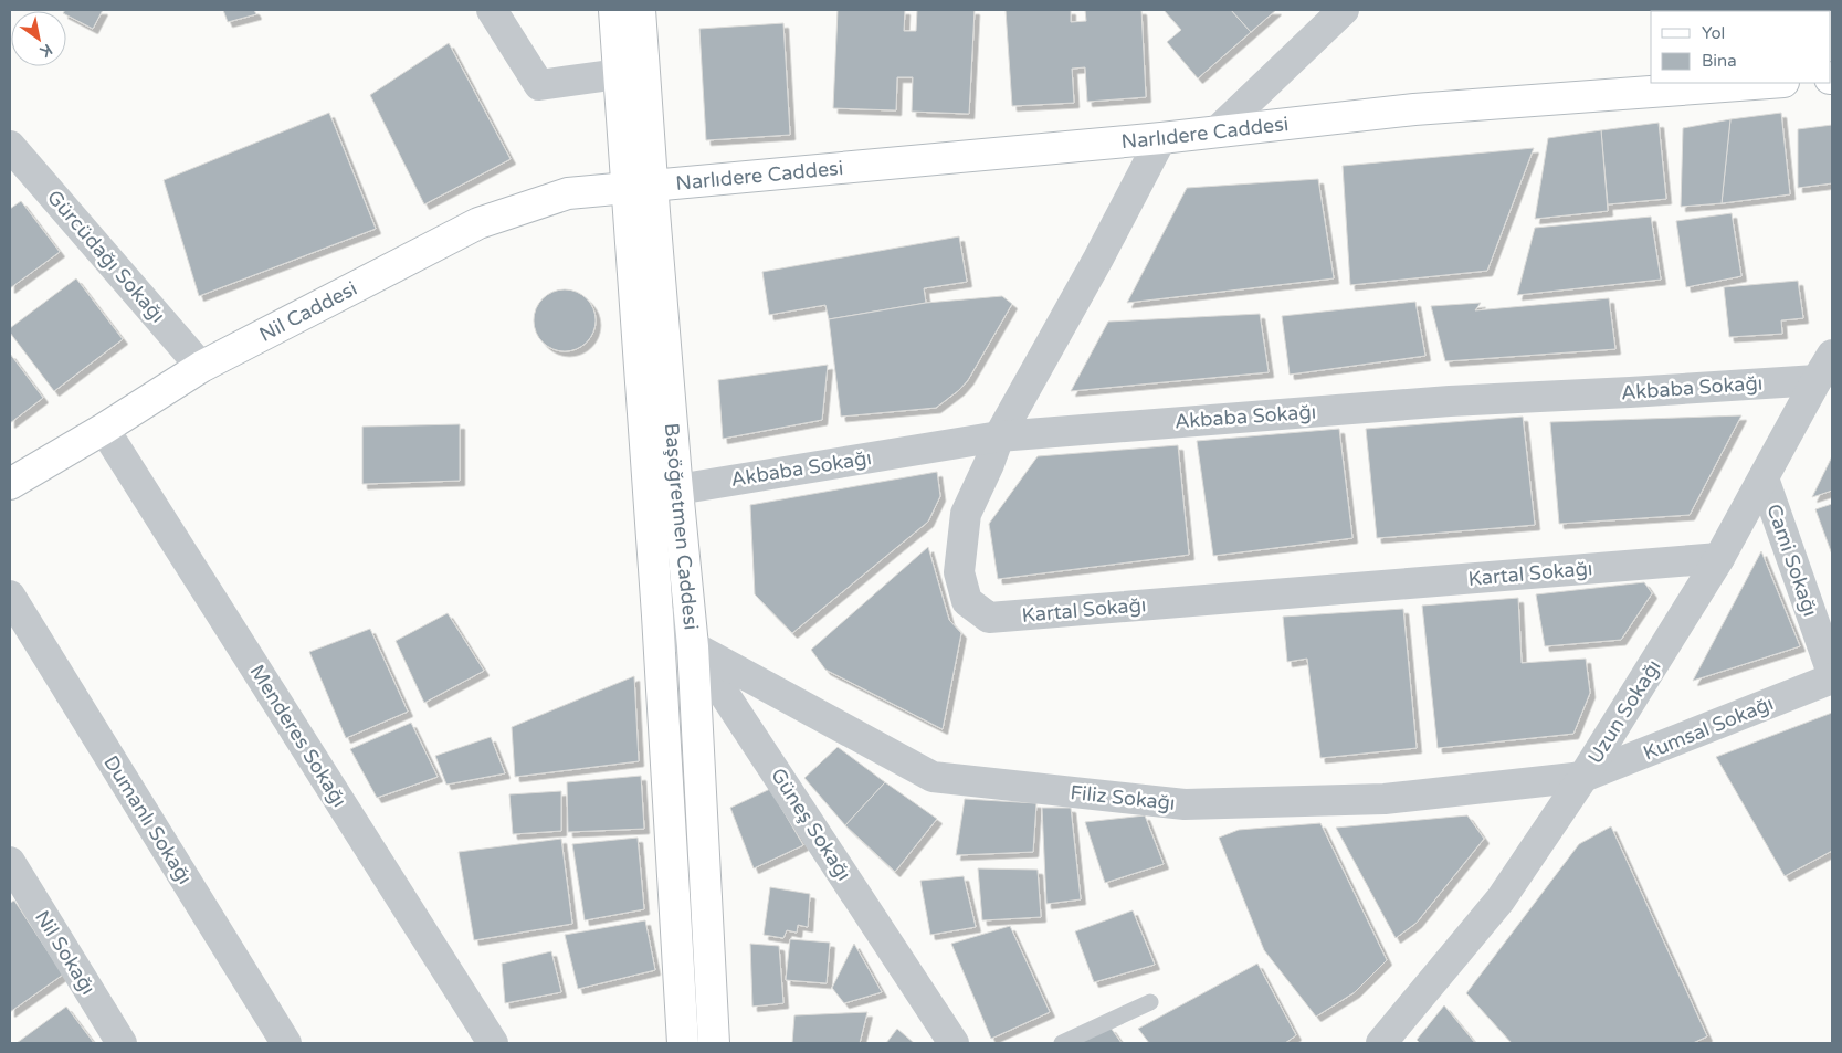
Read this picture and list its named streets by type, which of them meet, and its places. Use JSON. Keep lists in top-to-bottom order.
{
  "streets": {
    "main road": ["Narlıdere Caddesi", "Nil Caddesi", "Başöğretmen Caddesi"],
    "street": [
      "Gürcüdağı Sokağı",
      "Akbaba Sokağı",
      "Cami Sokağı",
      "Kartal Sokağı",
      "Uzun Sokağı",
      "Kumsal Sokağı",
      "Menderes Sokağı",
      "Filiz Sokağı",
      "Dumanlı Sokağı",
      "Güneş Sokağı",
      "Nil Sokağı"
    ]
  },
  "crossings": [
    ["Narlıdere Caddesi", "Nil Caddesi"],
    ["Narlıdere Caddesi", "Başöğretmen Caddesi"],
    ["Narlıdere Caddesi", "Kartal Sokağı"],
    ["Gürcüdağı Sokağı", "Nil Caddesi"],
    ["Nil Caddesi", "Başöğretmen Caddesi"],
    ["Nil Caddesi", "Menderes Sokağı"],
    ["Akbaba Sokağı", "Başöğretmen Caddesi"],
    ["Akbaba Sokağı", "Kartal Sokağı"],
    ["Akbaba Sokağı", "Uzun Sokağı"],
    ["Başöğretmen Caddesi", "Filiz Sokağı"],
    ["Başöğretmen Caddesi", "Güneş Sokağı"],
    ["Cami Sokağı", "Uzun Sokağı"],
    ["Kartal Sokağı", "Uzun Sokağı"],
    ["Uzun Sokağı", "Kumsal Sokağı"],
    ["Uzun Sokağı", "Filiz Sokağı"],
    ["Kumsal Sokağı", "Filiz Sokağı"],
    ["Filiz Sokağı", "Güneş Sokağı"]
  ],
  "legend": ["Yol", "Bina"],
  "north": "bottom right"
}
